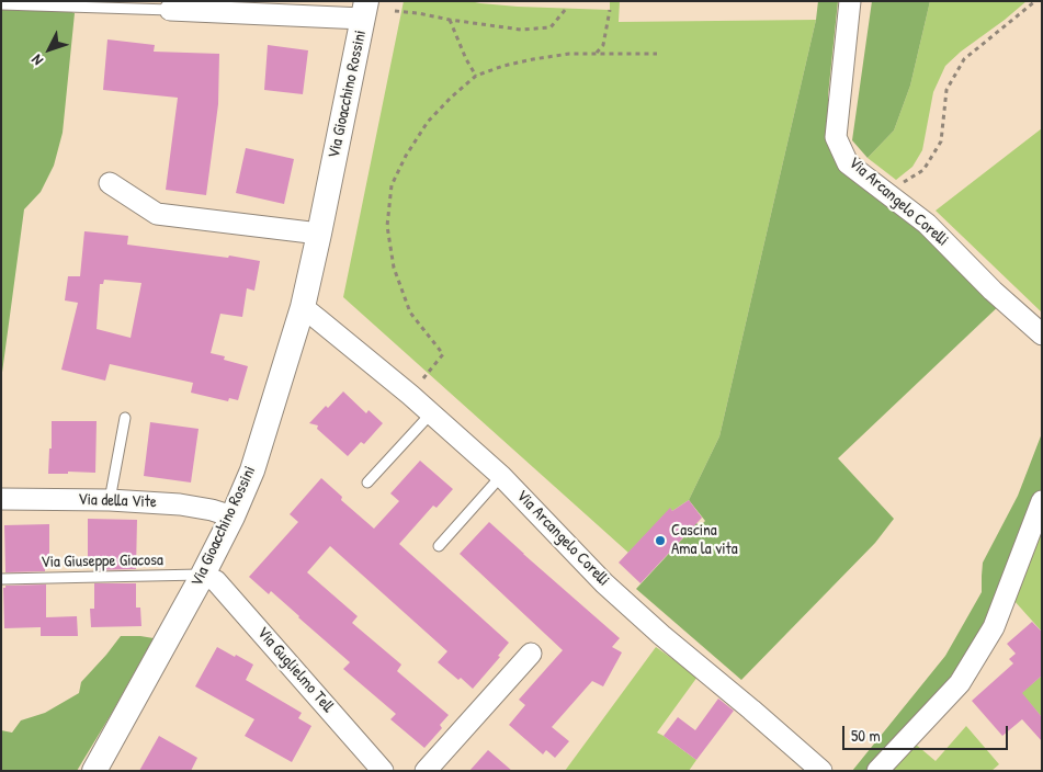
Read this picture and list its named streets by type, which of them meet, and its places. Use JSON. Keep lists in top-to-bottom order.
{
  "streets": {
    "street": [
      "Via Gioacchino Rossini",
      "Via Arcangelo Corelli",
      "Via della Vite",
      "Via Guglielmo Tell"
    ],
    "lane": ["Via Giuseppe Giacosa"]
  },
  "crossings": [
    ["Via Gioacchino Rossini", "Via Arcangelo Corelli"],
    ["Via Gioacchino Rossini", "Via della Vite"],
    ["Via Gioacchino Rossini", "Via Giuseppe Giacosa"],
    ["Via Gioacchino Rossini", "Via Guglielmo Tell"],
    ["Via Giuseppe Giacosa", "Via Guglielmo Tell"]
  ],
  "places": ["Cascina Ama la vita"],
  "scale_bar": "50 m",
  "north": "bottom left"
}
